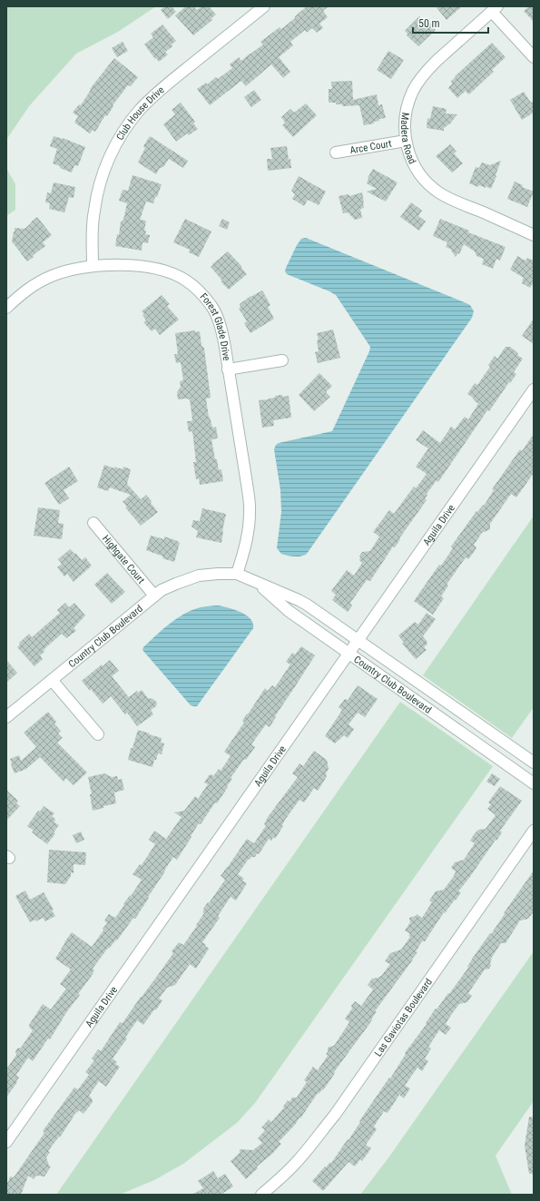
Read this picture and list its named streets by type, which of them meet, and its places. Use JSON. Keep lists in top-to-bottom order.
{
  "streets": {
    "street": [
      "Club House Drive",
      "Madera Road",
      "Arce Court",
      "Forest Glade Drive",
      "Aguila Drive",
      "Highgate Court",
      "Country Club Boulevard",
      "Las Gaviotas Boulevard"
    ]
  },
  "crossings": [
    ["Club House Drive", "Forest Glade Drive"],
    ["Madera Road", "Arce Court"],
    ["Forest Glade Drive", "Country Club Boulevard"],
    ["Aguila Drive", "Country Club Boulevard"],
    ["Highgate Court", "Country Club Boulevard"]
  ],
  "scale_bar": "50 m"
}
